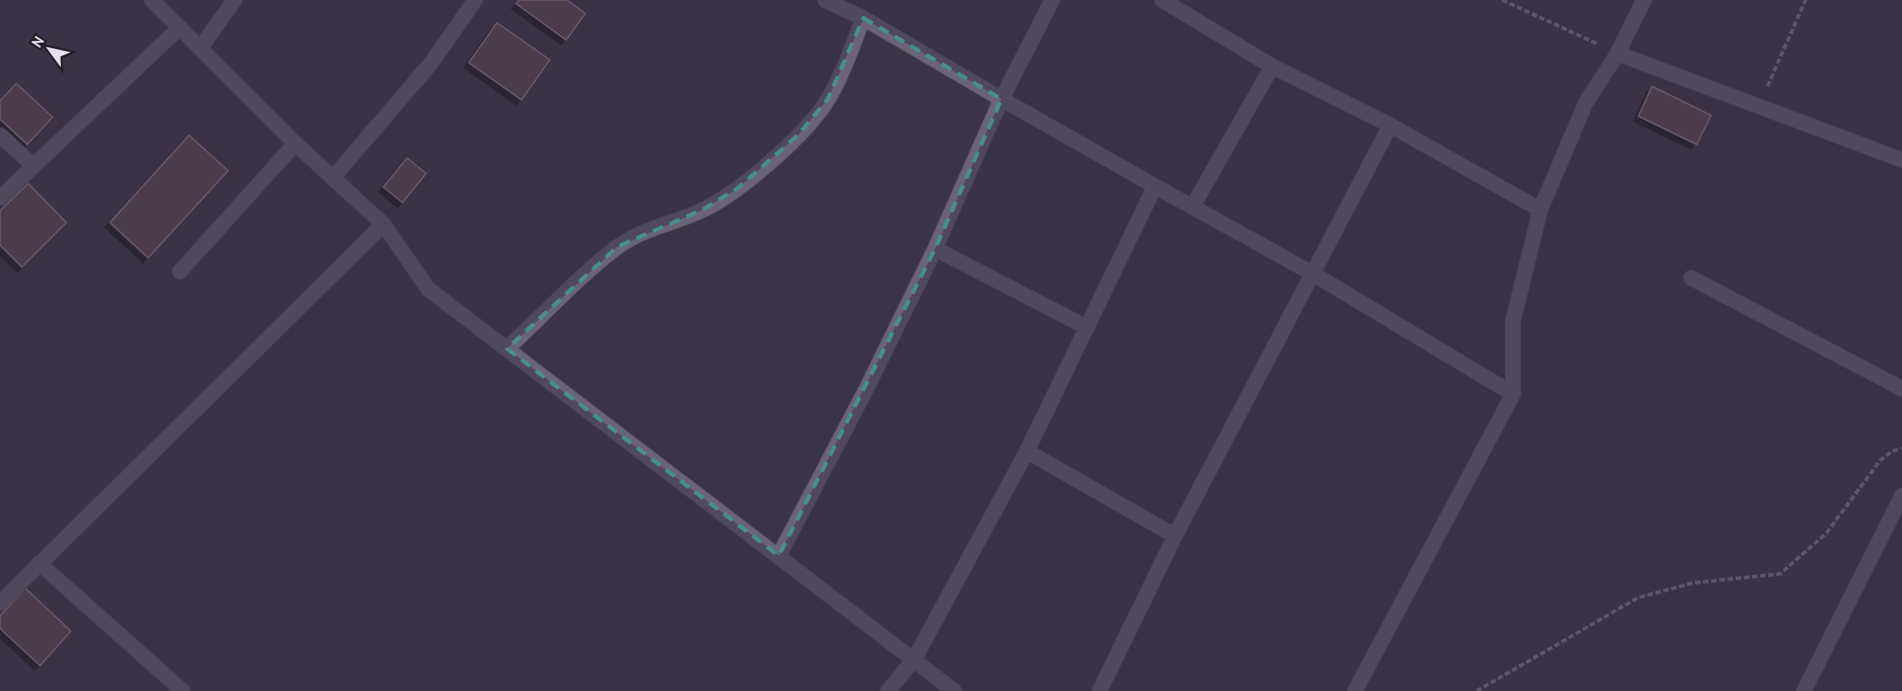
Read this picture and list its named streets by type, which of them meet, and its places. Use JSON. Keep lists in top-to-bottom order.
{
  "north": "top left"
}
